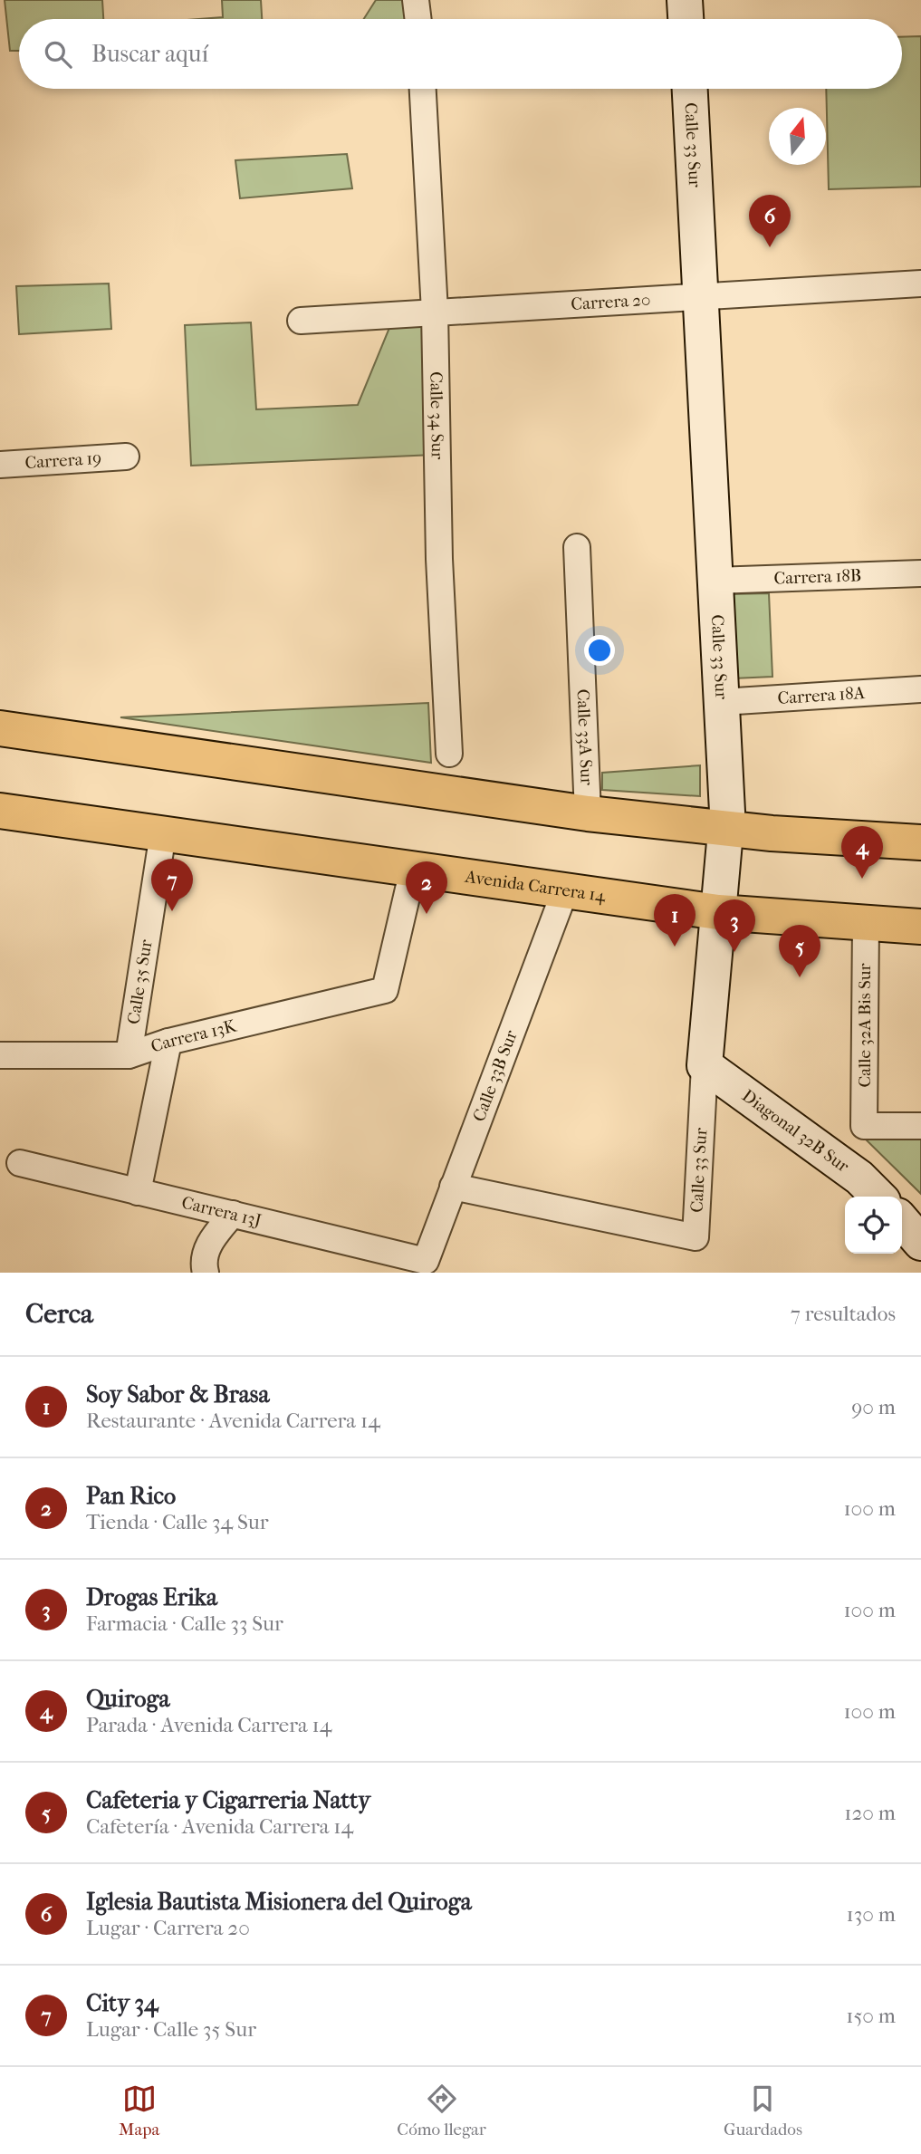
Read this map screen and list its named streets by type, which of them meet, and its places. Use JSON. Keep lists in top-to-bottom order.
{
  "streets": {
    "main road": ["Avenida Carrera 14"],
    "street": [
      "Calle 33 Sur",
      "Carrera 20",
      "Calle 34 Sur",
      "Carrera 19",
      "Carrera 18B",
      "Carrera 18A",
      "Calle 33A Sur",
      "Calle 35 Sur",
      "Calle 32A Bis Sur",
      "Carrera 13K",
      "Calle 33B Sur",
      "Diagonal 32B Sur",
      "Carrera 13J"
    ]
  },
  "crossings": [
    ["Calle 33 Sur", "Carrera 20"],
    ["Calle 33 Sur", "Carrera 18B"],
    ["Calle 33 Sur", "Carrera 18A"],
    ["Calle 33 Sur", "Avenida Carrera 14"],
    ["Calle 33 Sur", "Calle 33B Sur"],
    ["Calle 33 Sur", "Diagonal 32B Sur"],
    ["Carrera 20", "Calle 34 Sur"],
    ["Avenida Carrera 14", "Calle 35 Sur"],
    ["Avenida Carrera 14", "Calle 32A Bis Sur"],
    ["Avenida Carrera 14", "Carrera 13K"],
    ["Avenida Carrera 14", "Calle 33B Sur"],
    ["Calle 35 Sur", "Carrera 13K"],
    ["Calle 33B Sur", "Carrera 13J"]
  ],
  "north": "top",
  "page": {
    "search": "Buscar aquí",
    "pins": [
      "6",
      "4",
      "7",
      "2",
      "1",
      "3",
      "5"
    ],
    "heading": ["Cerca", "7 resultados"],
    "list": [
      {
        "mark": "1",
        "name": "Soy Sabor & Brasa",
        "note": "Restaurante · Avenida Carrera 14",
        "value": "90 m"
      },
      {
        "mark": "2",
        "name": "Pan Rico",
        "note": "Tienda · Calle 34 Sur",
        "value": "100 m"
      },
      {
        "mark": "3",
        "name": "Drogas Erika",
        "note": "Farmacia · Calle 33 Sur",
        "value": "100 m"
      },
      {
        "mark": "4",
        "name": "Quiroga",
        "note": "Parada · Avenida Carrera 14",
        "value": "100 m"
      },
      {
        "mark": "5",
        "name": "Cafeteria y Cigarreria Natty",
        "note": "Cafetería · Avenida Carrera 14",
        "value": "120 m"
      },
      {
        "mark": "6",
        "name": "Iglesia Bautista Misionera del Quiroga",
        "note": "Lugar · Carrera 20",
        "value": "130 m"
      },
      {
        "mark": "7",
        "name": "City 34",
        "note": "Lugar · Calle 35 Sur",
        "value": "150 m"
      }
    ],
    "nav": ["Mapa", "Cómo llegar", "Guardados"]
  }
}
